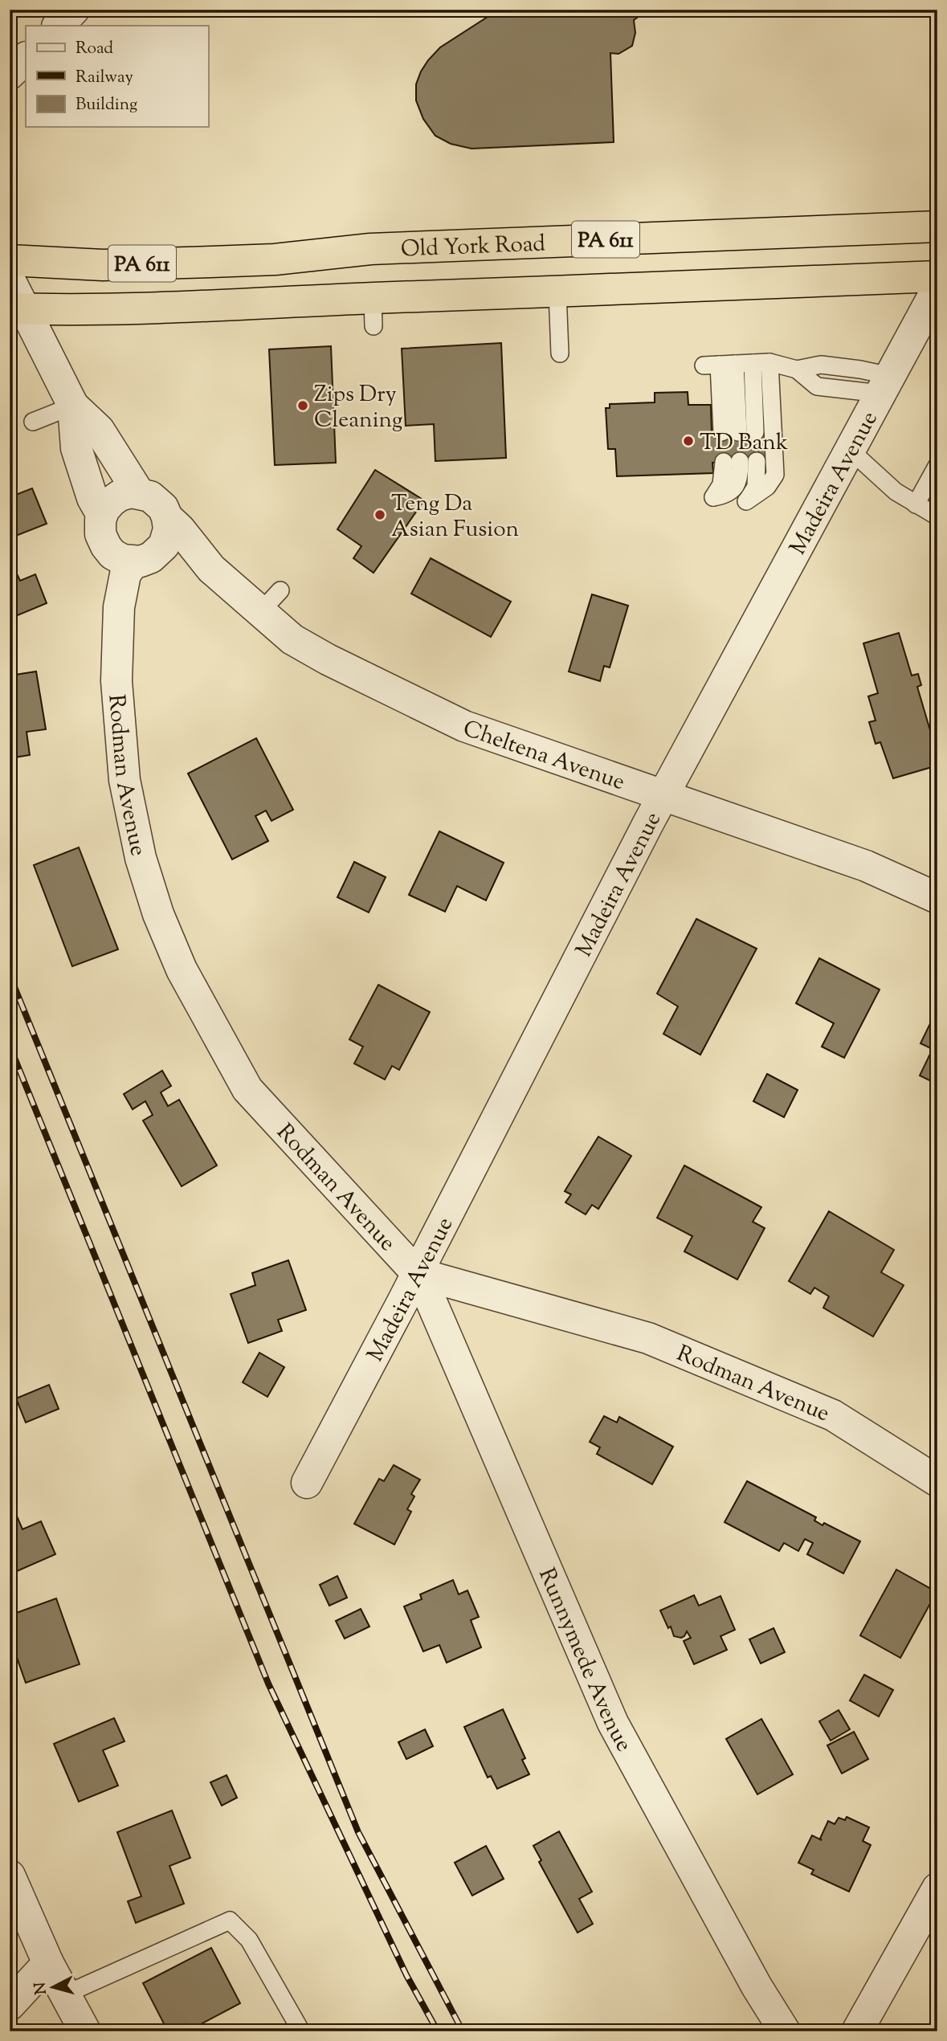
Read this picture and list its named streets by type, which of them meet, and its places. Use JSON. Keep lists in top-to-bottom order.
{
  "streets": {
    "highway": ["PA 611", "Old York Road"],
    "street": [
      "Madeira Avenue",
      "Cheltena Avenue",
      "Rodman Avenue",
      "Runnymede Avenue"
    ]
  },
  "crossings": [
    ["PA 611", "Cheltena Avenue"],
    ["Madeira Avenue", "Cheltena Avenue"],
    ["Madeira Avenue", "Rodman Avenue"],
    ["Madeira Avenue", "Runnymede Avenue"],
    ["Cheltena Avenue", "Rodman Avenue"],
    ["Rodman Avenue", "Runnymede Avenue"]
  ],
  "places": ["Zips Dry Cleaning", "TD Bank", "Teng Da Asian Fusion"],
  "legend": ["Road", "Railway", "Building"],
  "north": "left"
}
